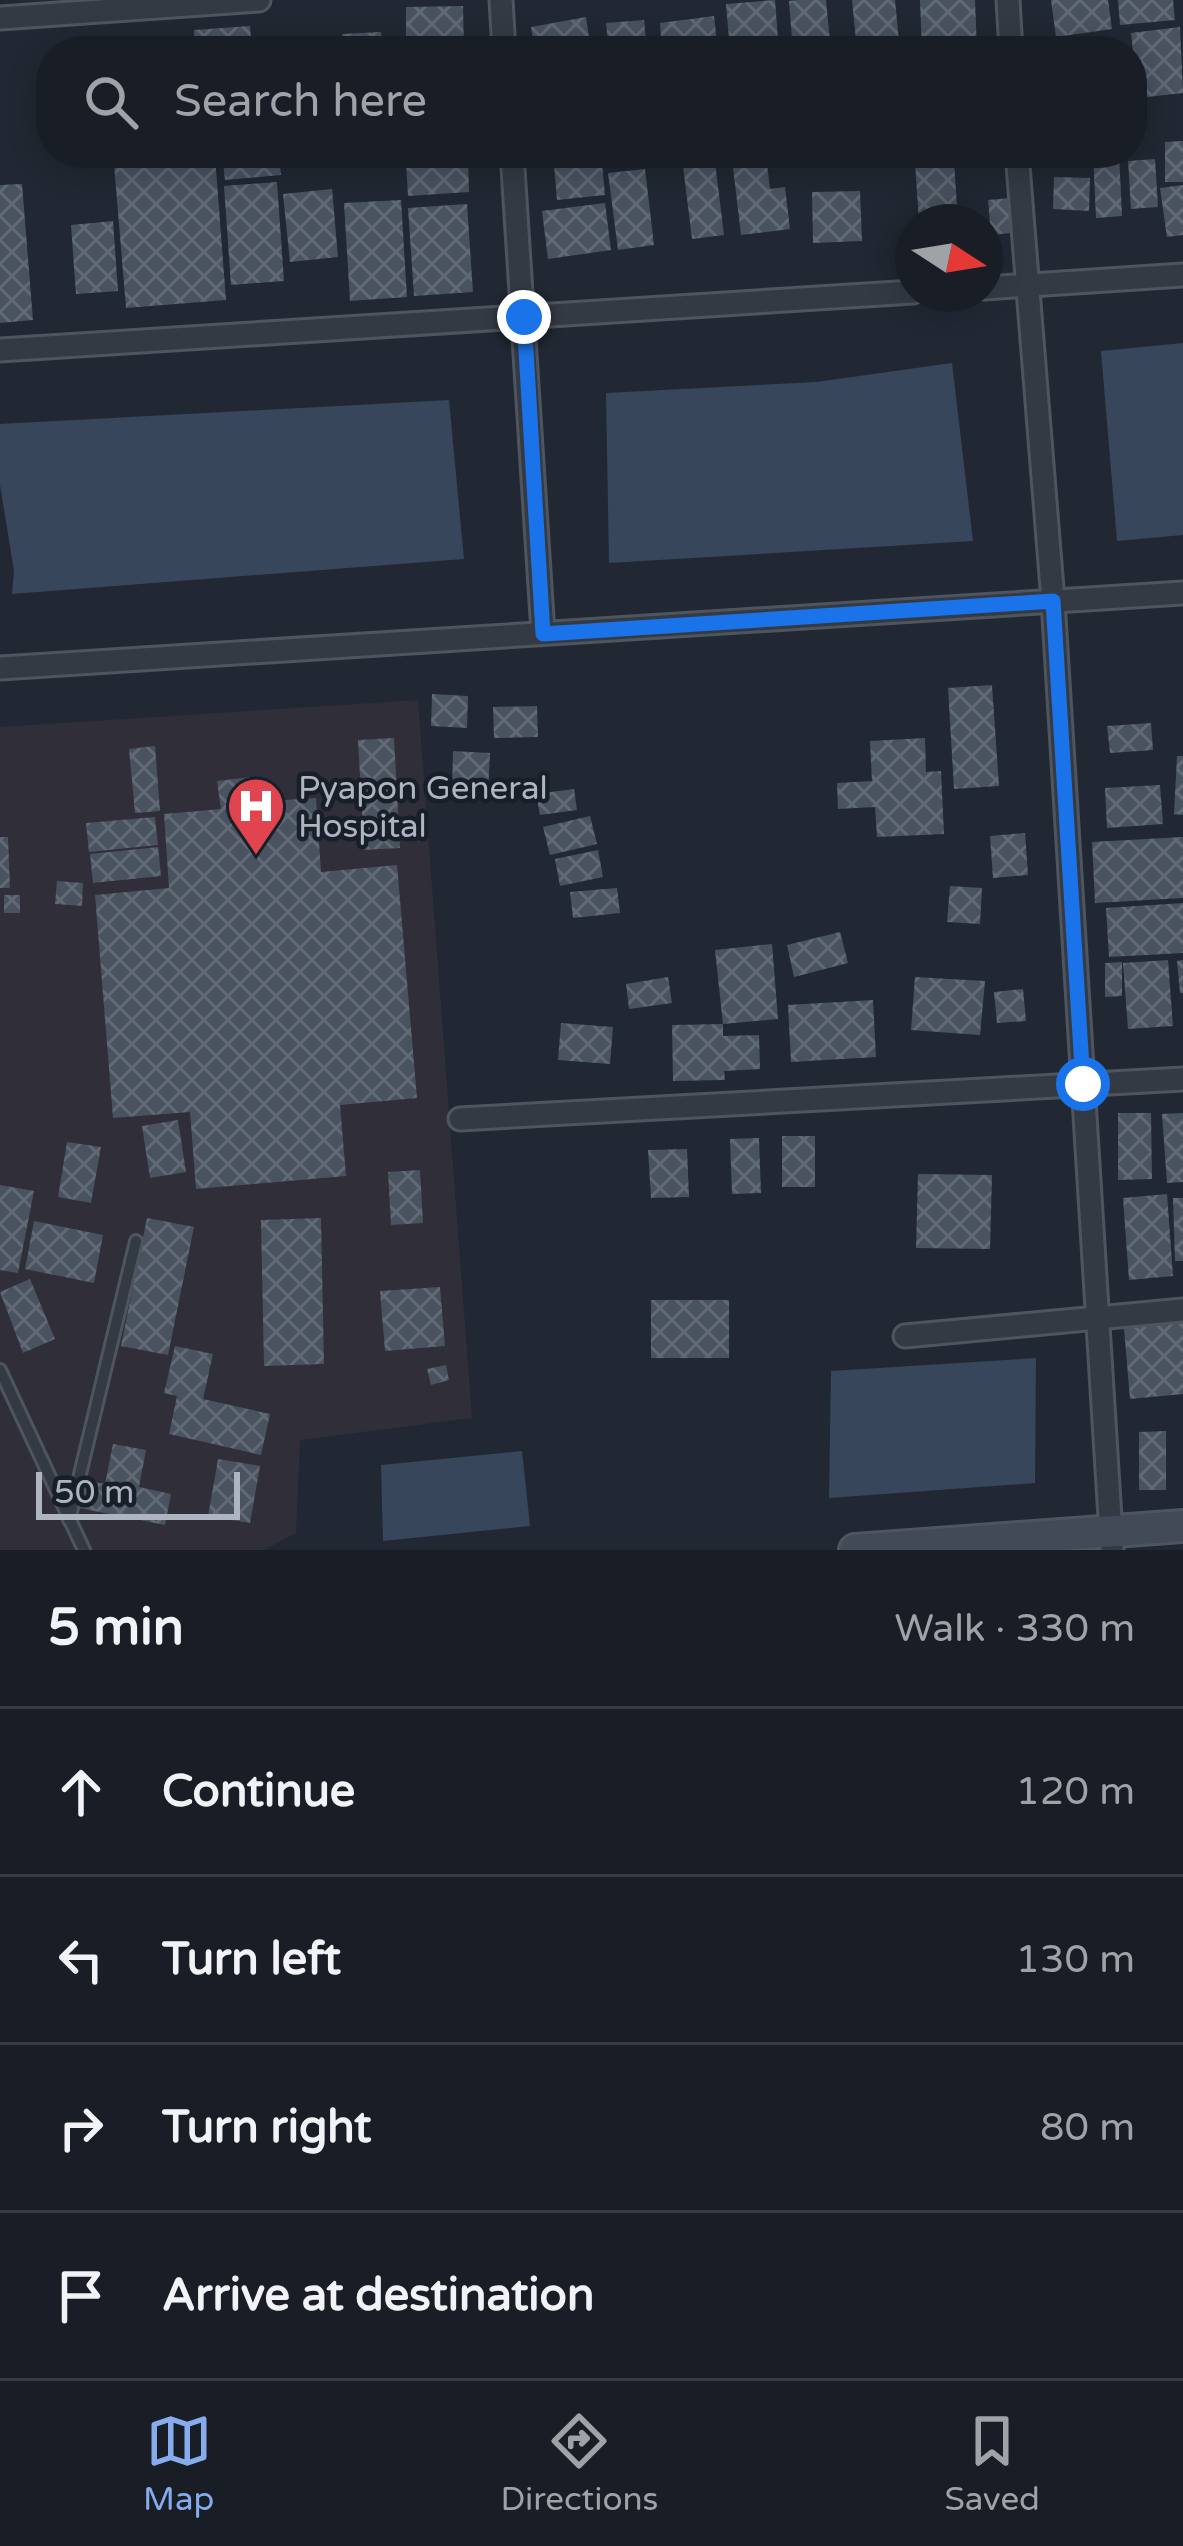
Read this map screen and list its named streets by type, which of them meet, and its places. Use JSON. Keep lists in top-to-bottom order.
{
  "places": {
    "hospital": ["Pyapon General Hospital"]
  },
  "scale_bar": "50 m",
  "north": "right",
  "page": {
    "search": "Search here",
    "scale": "50 m",
    "heading": ["5 min", "Walk · 330 m"],
    "list": [
      ["Continue", "120 m"],
      ["Turn left", "130 m"],
      ["Turn right", "80 m"],
      "Arrive at destination"
    ],
    "nav": ["Map", "Directions", "Saved"]
  }
}
